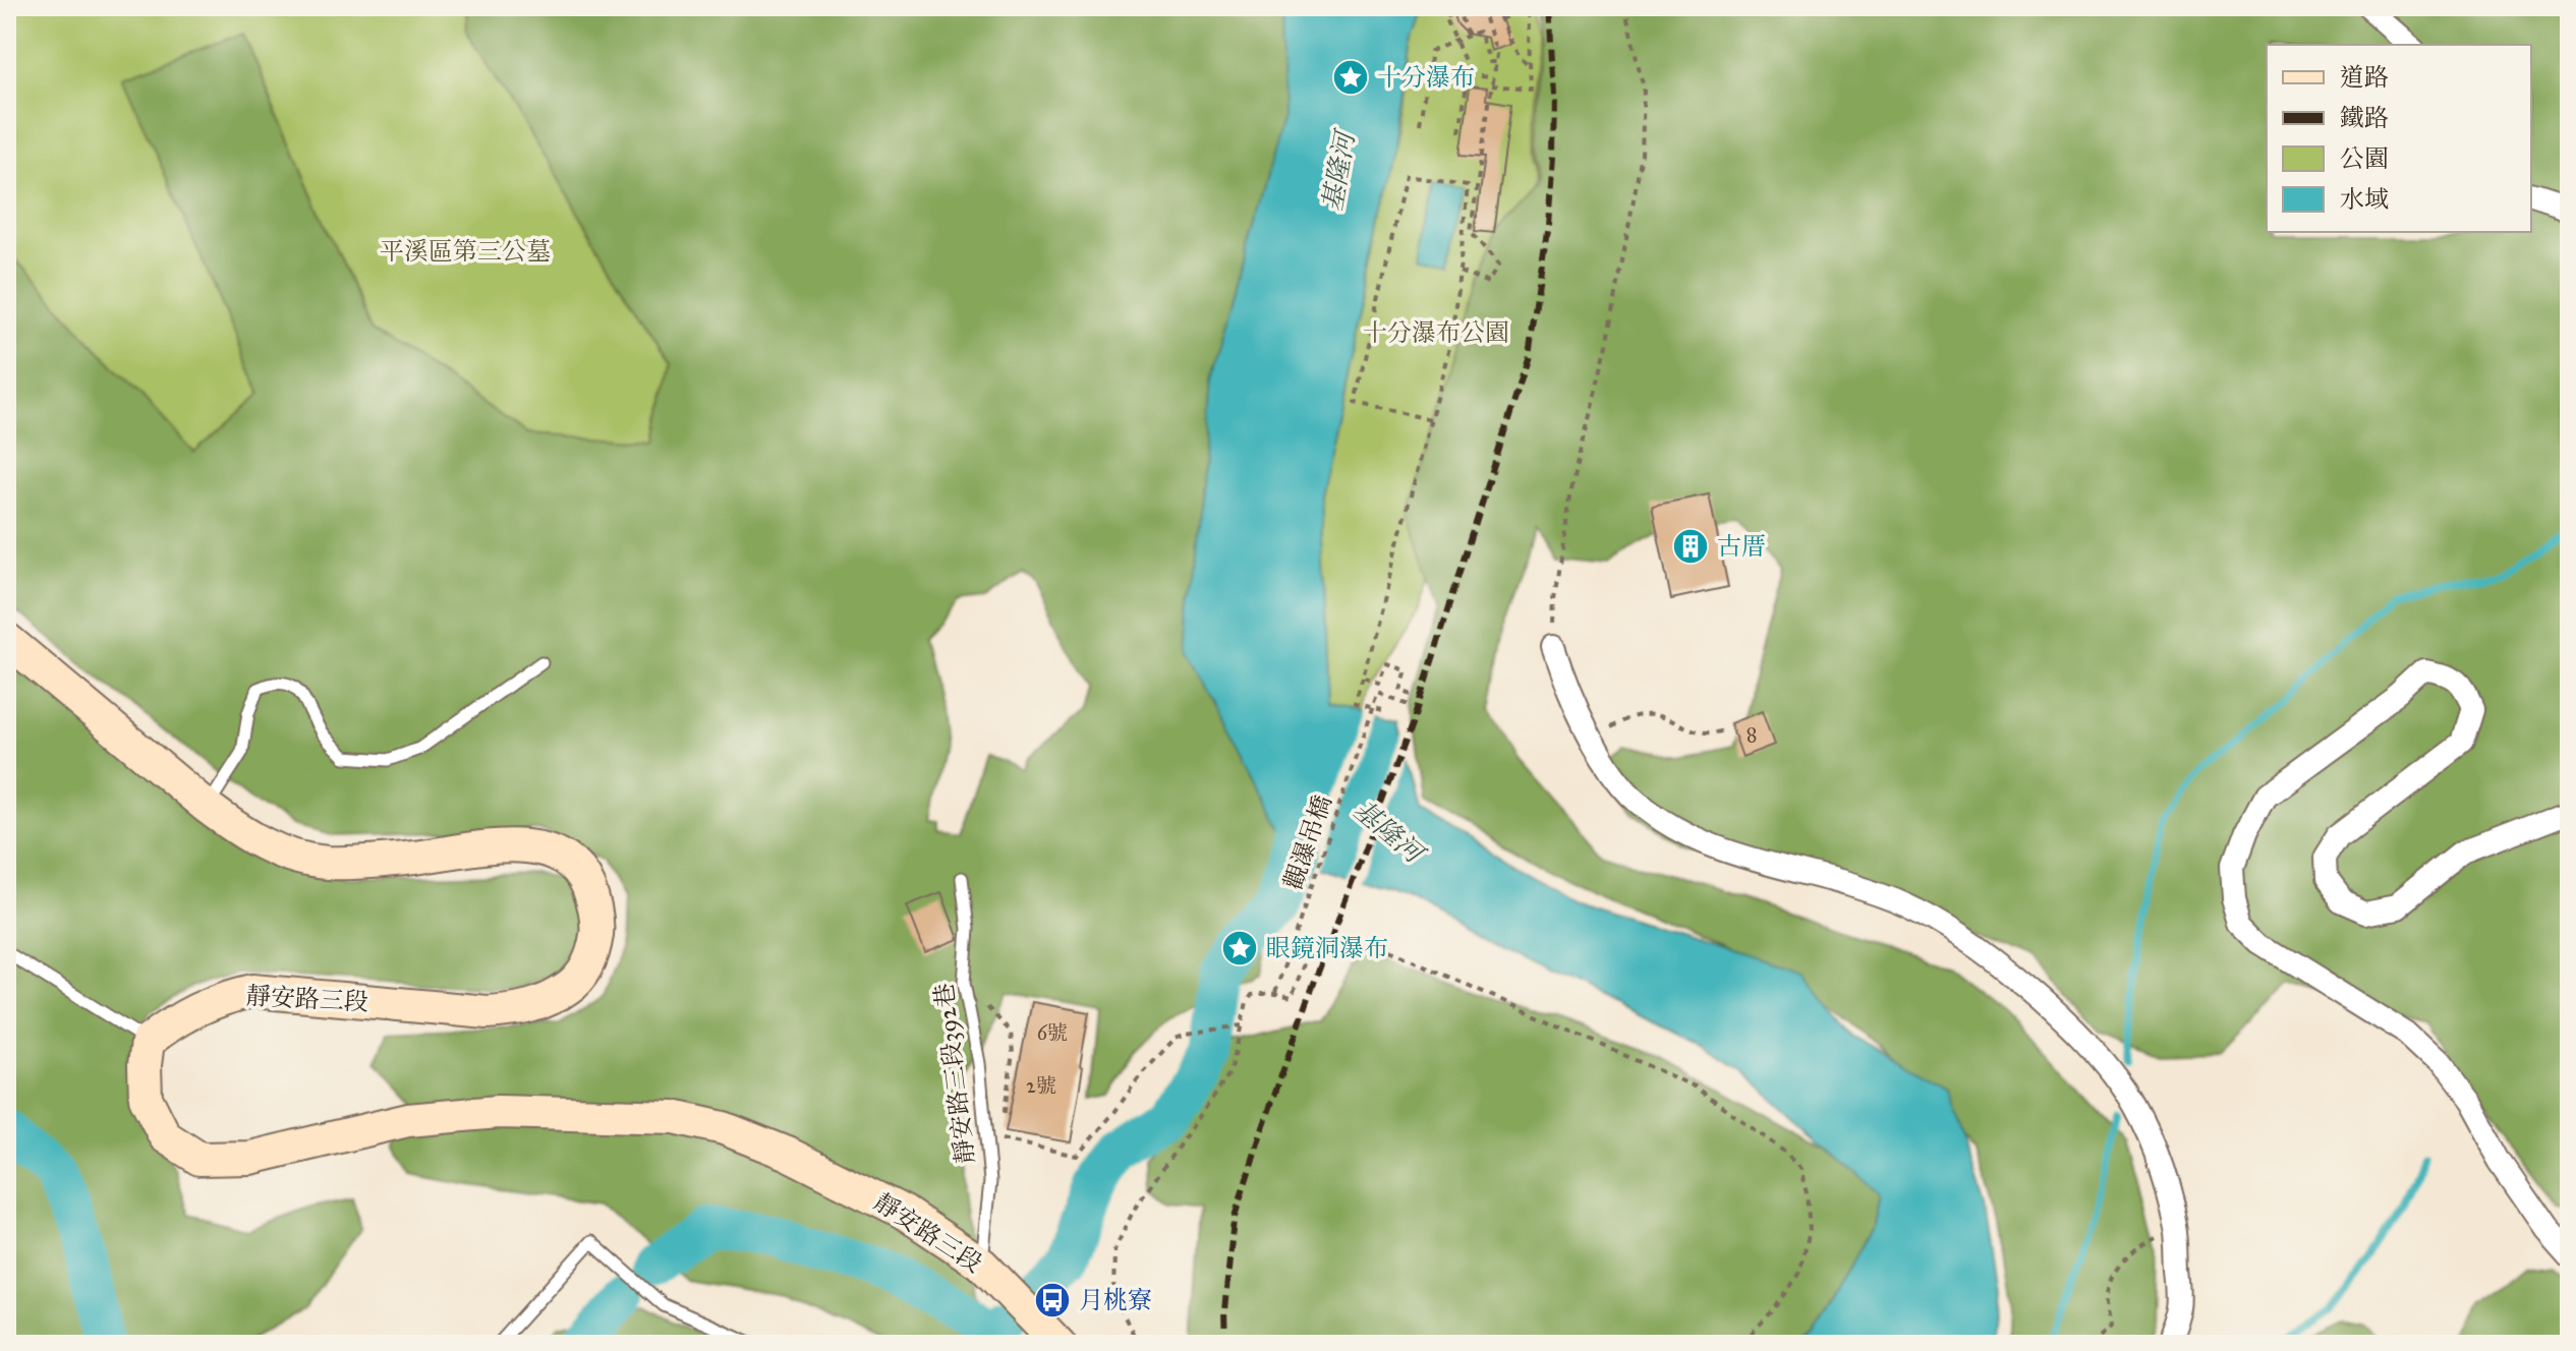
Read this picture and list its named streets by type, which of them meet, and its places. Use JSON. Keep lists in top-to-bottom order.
{
  "streets": {
    "main road": ["靜安路三段"],
    "lane": ["靜安路三段392巷"],
    "path": ["觀瀑吊橋"]
  },
  "crossings": [
    ["靜安路三段", "靜安路三段392巷"]
  ],
  "water": ["基隆河"],
  "parks": ["平溪區第三公墓", "十分瀑布公園"],
  "places": {
    "place": ["十分瀑布", "眼鏡洞瀑布"],
    "building": ["古厝"],
    "bus stop": ["月桃寮"]
  },
  "house_numbers": ["8", "6號", "2號"],
  "legend": [
    "道路",
    "鐵路",
    "公園",
    "水域"
  ]
}
